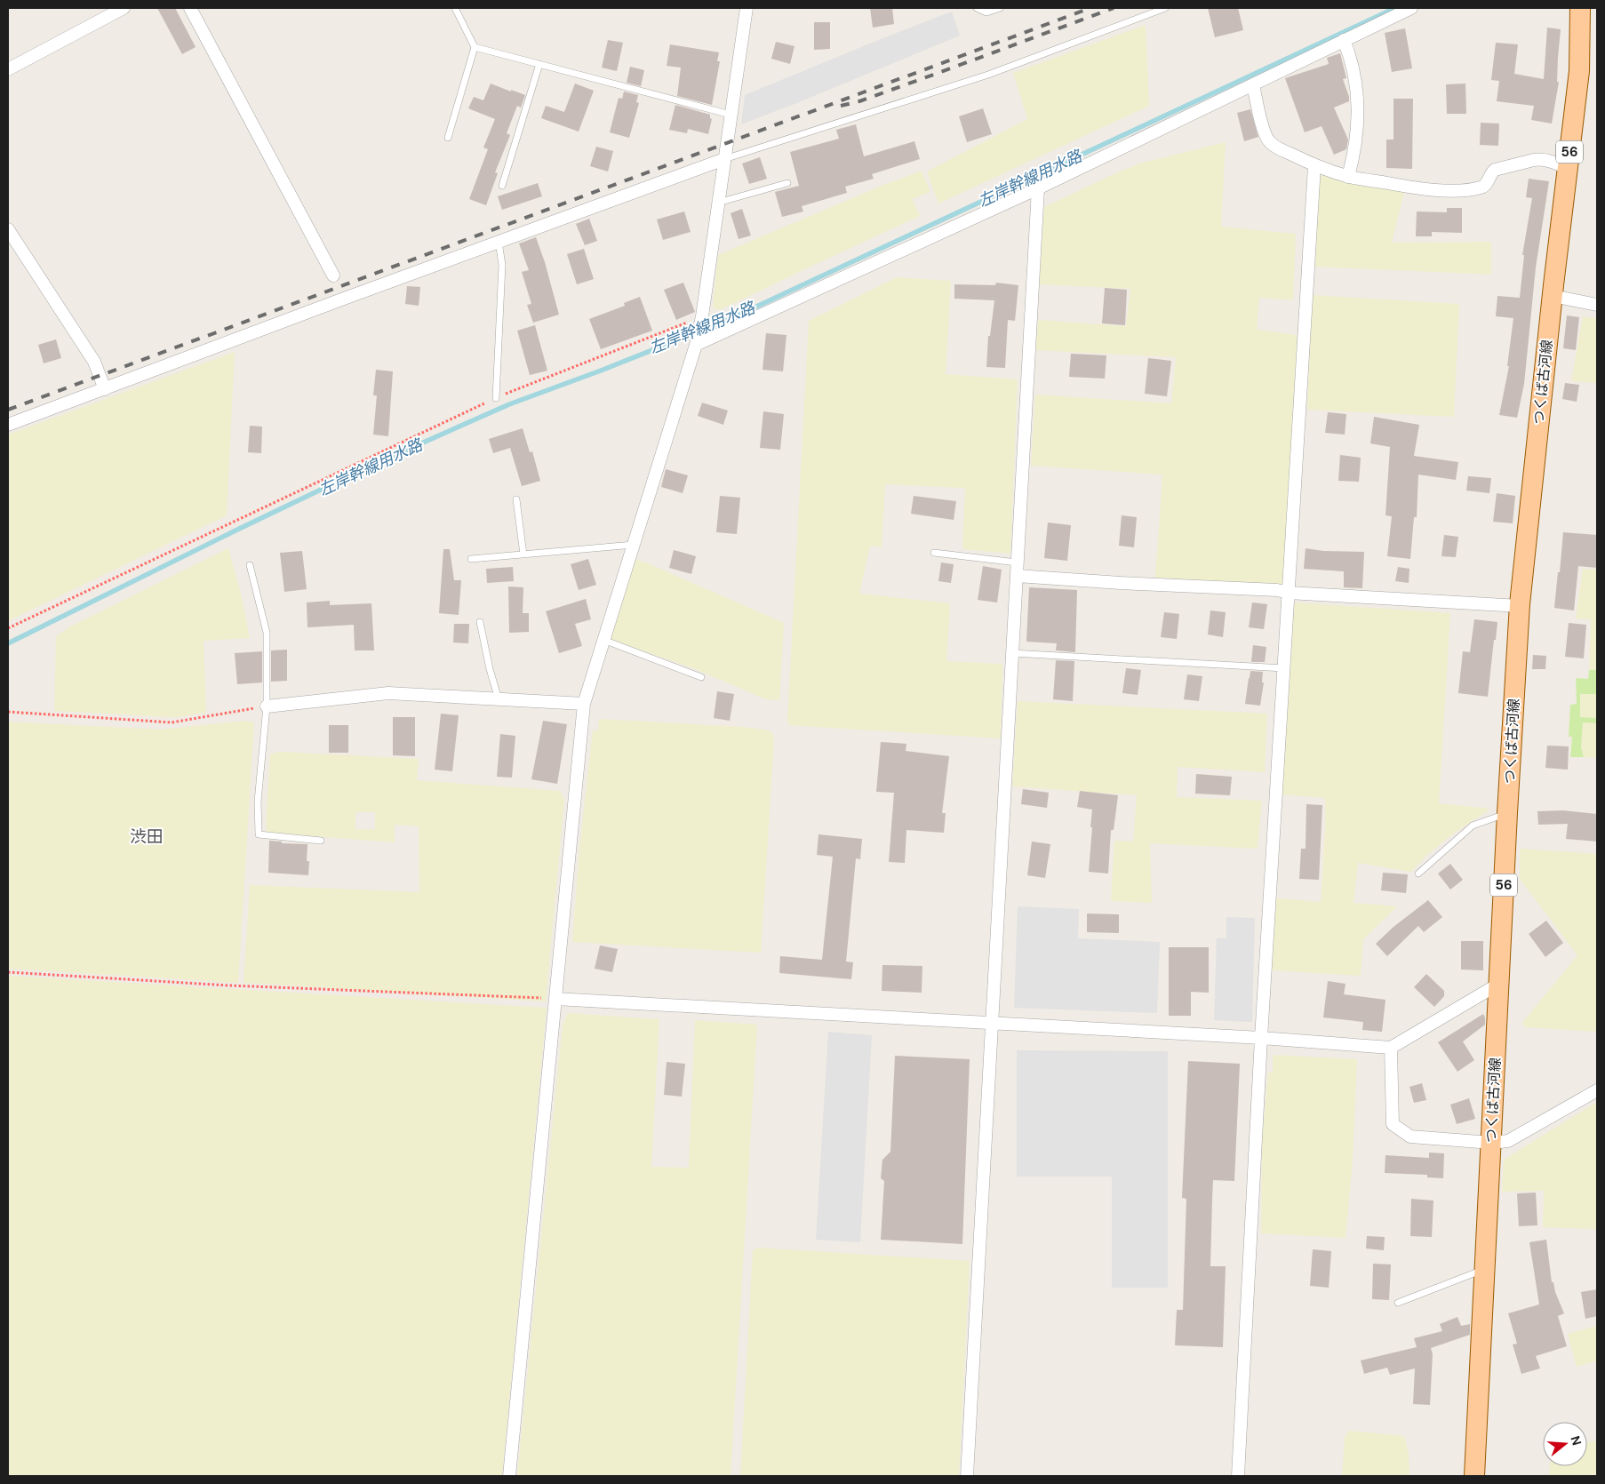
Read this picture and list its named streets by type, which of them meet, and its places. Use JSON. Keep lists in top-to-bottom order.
{
  "streets": {
    "main road": ["56", "つくば古河線"]
  },
  "districts": ["渋田"],
  "water": ["左岸幹線用水路"],
  "north": "right"
}
